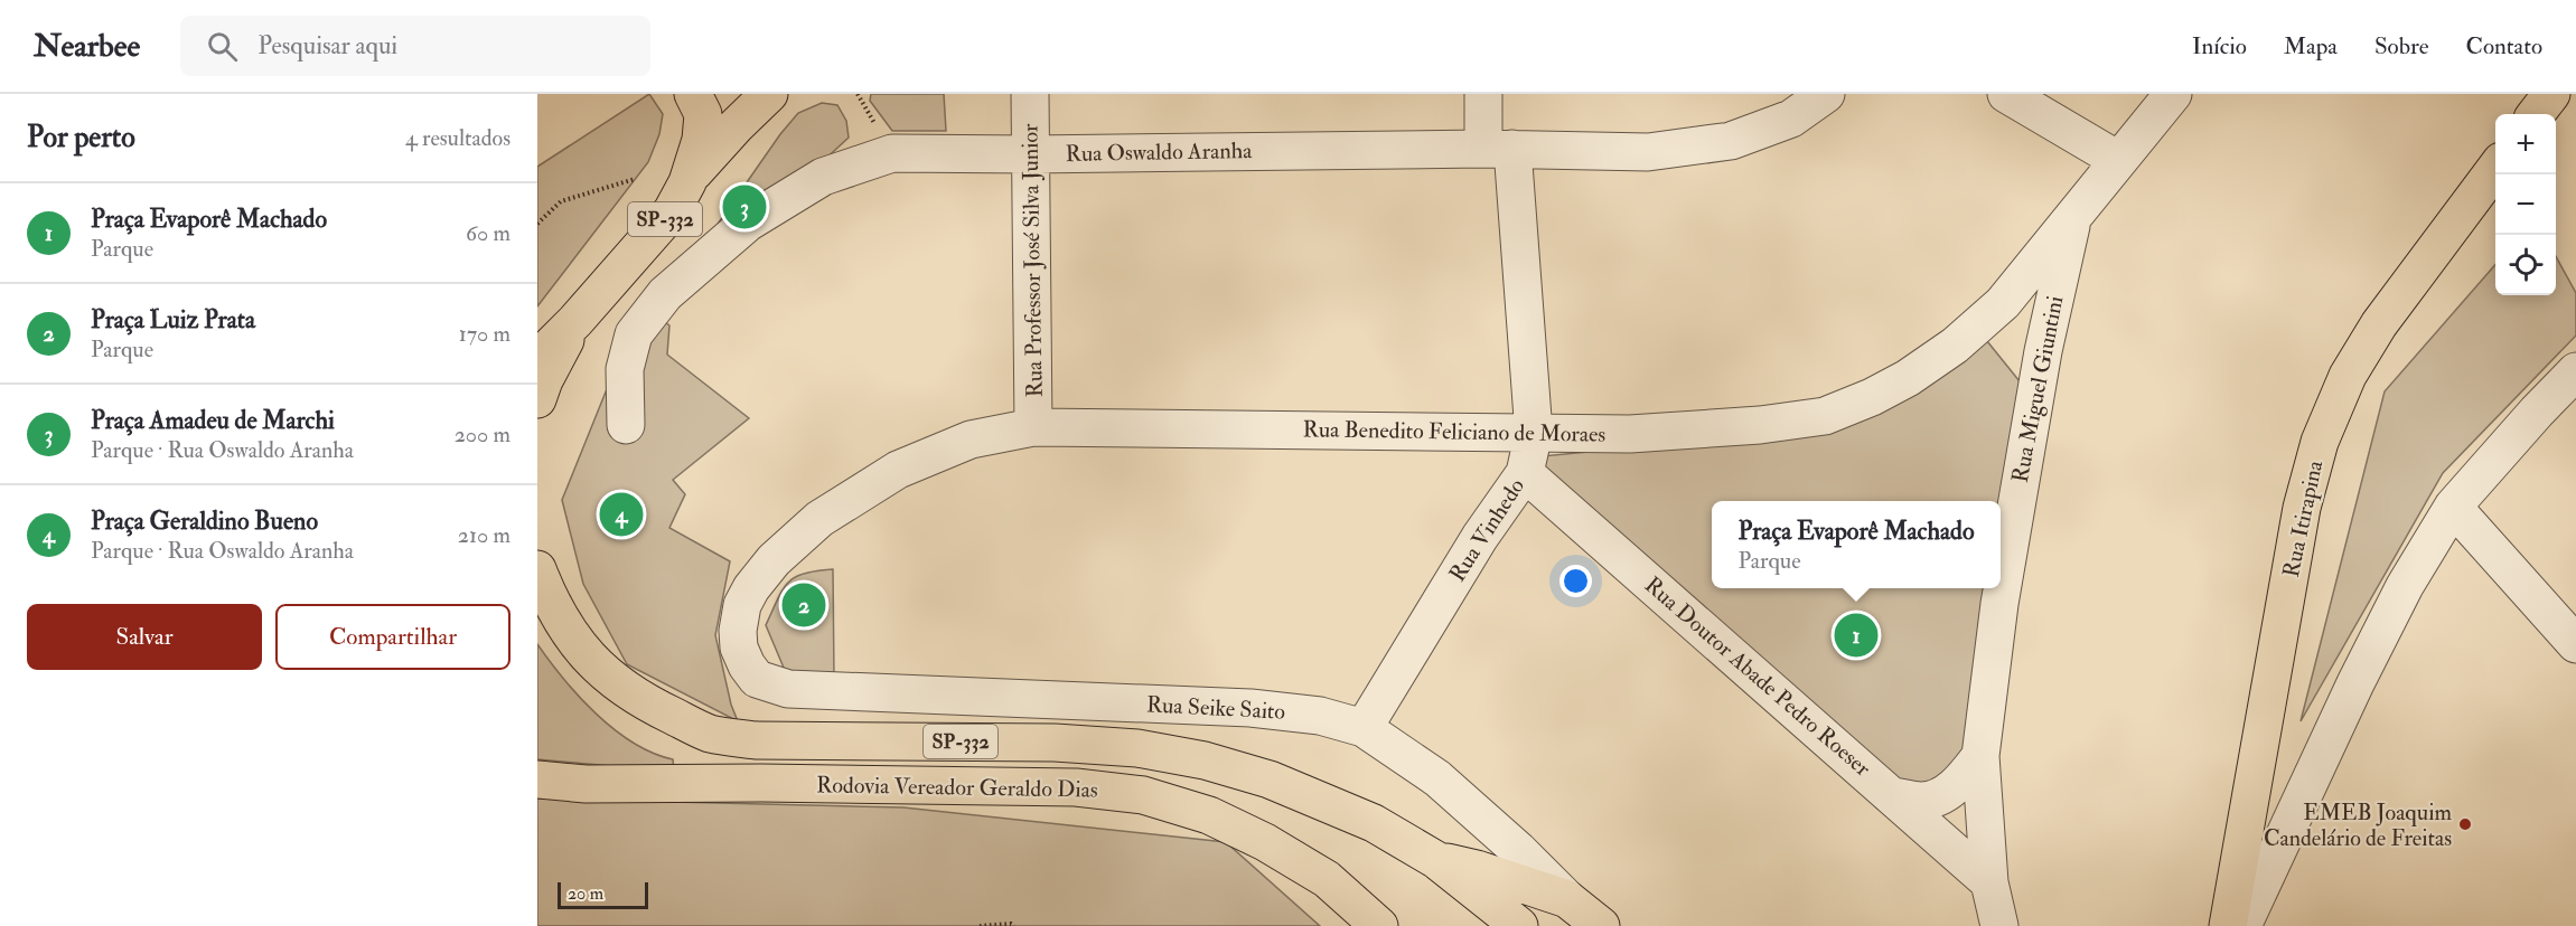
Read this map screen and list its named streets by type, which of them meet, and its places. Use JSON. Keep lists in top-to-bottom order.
{
  "streets": {
    "main road": [
      "SP-332",
      "Rua Itirapina",
      "Rua Seike Saito",
      "Rodovia Vereador Geraldo Dias"
    ],
    "street": [
      "Rua Oswaldo Aranha",
      "Rua Professor José Silva Junior",
      "Rua Miguel Giuntini",
      "Rua Benedito Feliciano de Moraes",
      "Rua Vinhedo",
      "Rua Doutor Abade Pedro Roeser"
    ]
  },
  "crossings": [
    ["Rua Oswaldo Aranha", "Rua Professor José Silva Junior"],
    ["Rua Oswaldo Aranha", "Rua Vinhedo"],
    ["Rua Professor José Silva Junior", "Rua Benedito Feliciano de Moraes"],
    ["Rua Miguel Giuntini", "Rua Benedito Feliciano de Moraes"],
    ["Rua Miguel Giuntini", "Rua Doutor Abade Pedro Roeser"],
    ["Rua Benedito Feliciano de Moraes", "Rua Vinhedo"],
    ["Rua Benedito Feliciano de Moraes", "Rua Seike Saito"],
    ["Rua Vinhedo", "Rua Doutor Abade Pedro Roeser"],
    ["Rua Vinhedo", "Rua Seike Saito"]
  ],
  "places": ["EMEB Joaquim Candelário de Freitas"],
  "scale_bar": "20 m",
  "page": {
    "header": "Nearbee",
    "search": "Pesquisar aqui",
    "nav": [
      "Início",
      "Mapa",
      "Sobre",
      "Contato"
    ],
    "heading": ["Por perto", "4 resultados"],
    "map_buttons": ["+", "−"],
    "list": [
      {
        "mark": "1",
        "name": "Praça Evaporê Machado",
        "note": "Parque",
        "value": "60 m"
      },
      {
        "mark": "2",
        "name": "Praça Luiz Prata",
        "note": "Parque",
        "value": "170 m"
      },
      {
        "mark": "3",
        "name": "Praça Amadeu de Marchi",
        "note": "Parque · Rua Oswaldo Aranha",
        "value": "200 m"
      },
      {
        "mark": "4",
        "name": "Praça Geraldino Bueno",
        "note": "Parque · Rua Oswaldo Aranha",
        "value": "210 m"
      }
    ],
    "pins": [
      "3",
      "4",
      "2",
      "1"
    ],
    "popup": ["Praça Evaporê Machado", "Parque"],
    "buttons": ["Salvar", "Compartilhar"],
    "scale": "20 m"
  }
}
